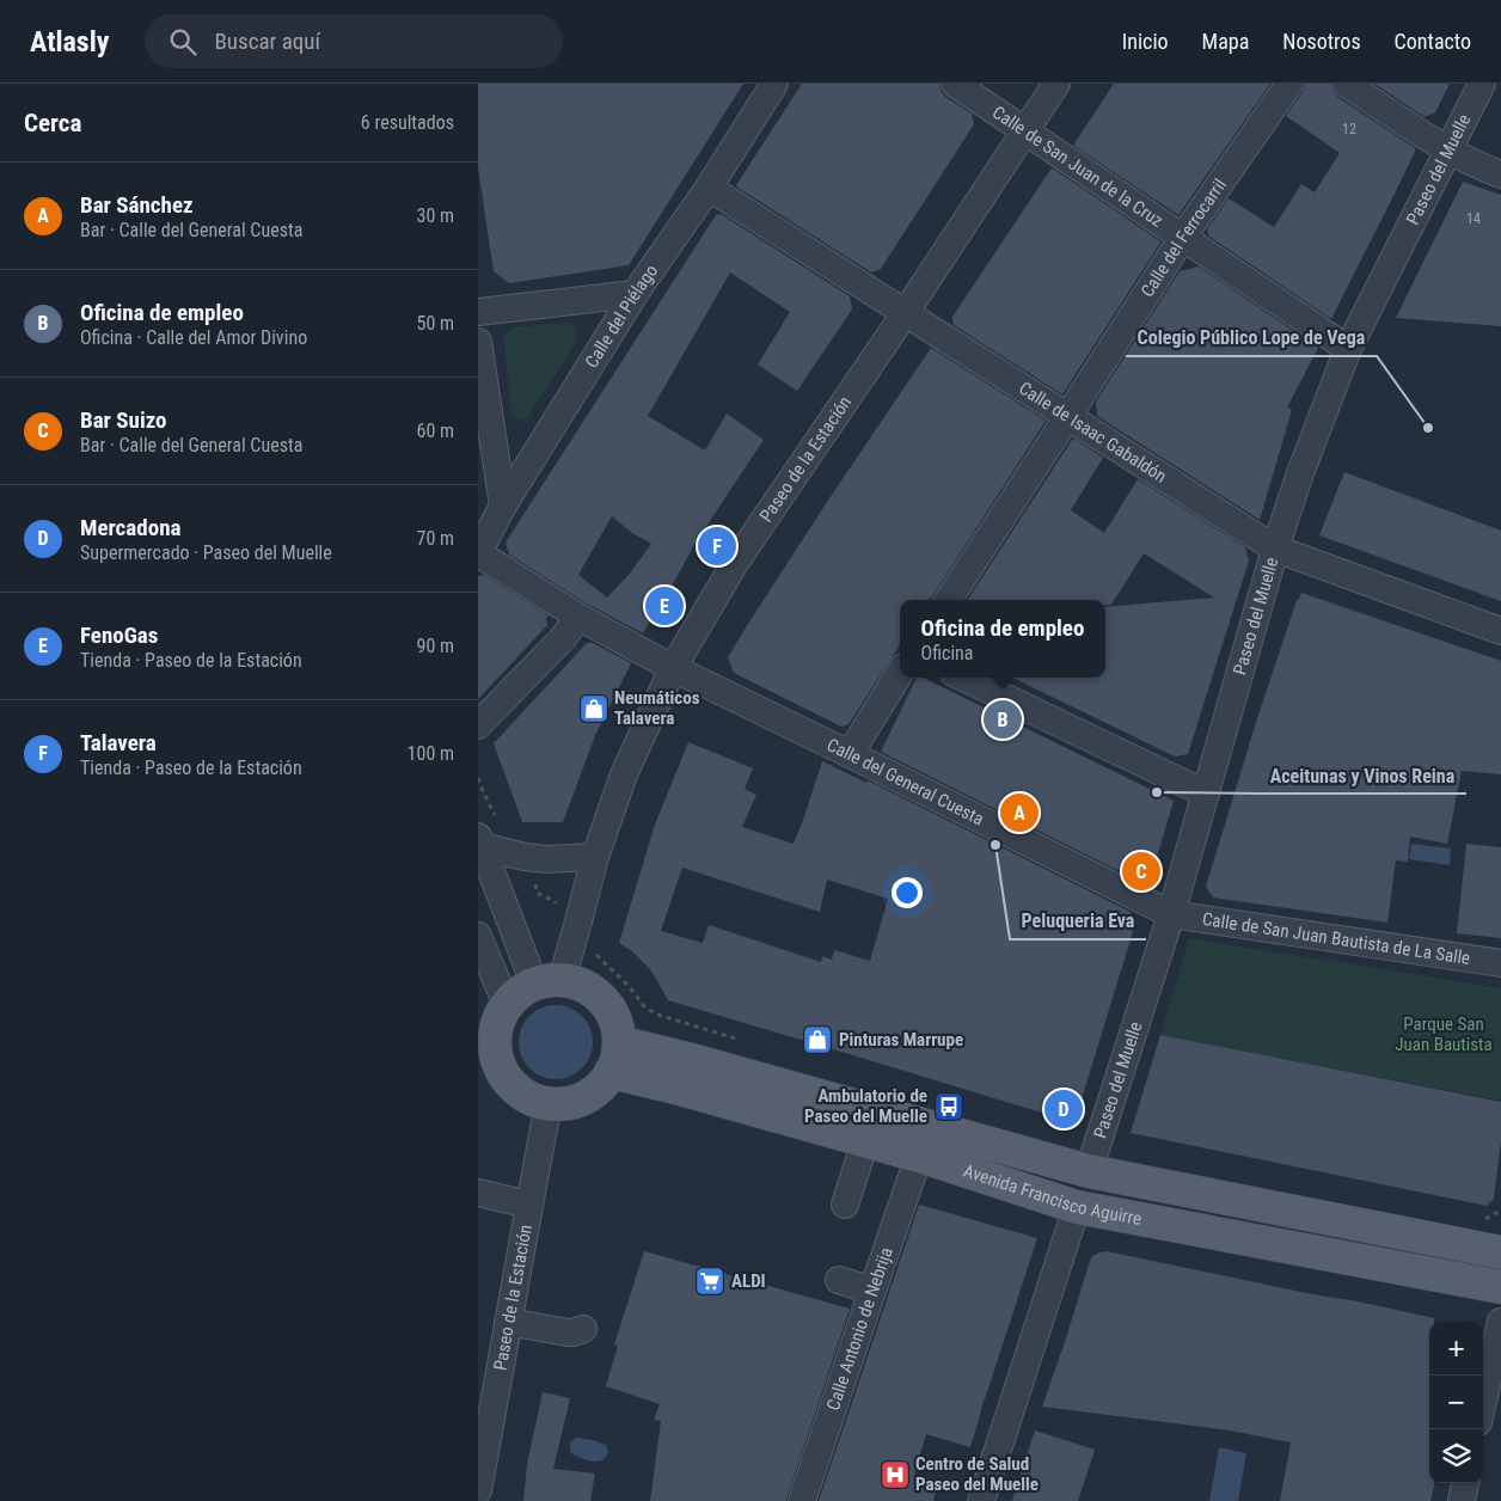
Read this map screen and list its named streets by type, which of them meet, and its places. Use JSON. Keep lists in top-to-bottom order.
{
  "streets": {
    "main road": ["Avenida Francisco Aguirre"],
    "street": [
      "Calle de San Juan de la Cruz",
      "Paseo del Muelle",
      "Calle del Ferrocarril",
      "Calle del Piélago",
      "Calle de Isaac Gabaldón",
      "Paseo de la Estación",
      "Calle del General Cuesta",
      "Calle de San Juan Bautista de La Salle",
      "Calle Antonio de Nebrija"
    ]
  },
  "crossings": [
    ["Calle de San Juan de la Cruz", "Paseo del Muelle"],
    ["Calle de San Juan de la Cruz", "Calle del Ferrocarril"],
    ["Calle de San Juan de la Cruz", "Paseo de la Estación"],
    ["Paseo del Muelle", "Calle de Isaac Gabaldón"],
    ["Paseo del Muelle", "Calle del General Cuesta"],
    ["Paseo del Muelle", "Calle de San Juan Bautista de La Salle"],
    ["Paseo del Muelle", "Avenida Francisco Aguirre"],
    ["Calle del Ferrocarril", "Calle de Isaac Gabaldón"],
    ["Calle del Piélago", "Calle de Isaac Gabaldón"],
    ["Calle del Piélago", "Calle del General Cuesta"],
    ["Calle de Isaac Gabaldón", "Paseo de la Estación"],
    ["Paseo de la Estación", "Calle del General Cuesta"],
    ["Paseo de la Estación", "Avenida Francisco Aguirre"],
    ["Calle del General Cuesta", "Calle de San Juan Bautista de La Salle"],
    ["Avenida Francisco Aguirre", "Calle Antonio de Nebrija"]
  ],
  "parks": ["Parque San Juan Bautista"],
  "places": {
    "other": ["Colegio Público Lope de Vega", "Aceitunas y Vinos Reina", "Peluqueria Eva"],
    "shop": ["Neumáticos Talavera", "Pinturas Marrupe"],
    "bus stop": ["Ambulatorio de Paseo del Muelle"],
    "supermarket": ["ALDI"],
    "hospital": ["Centro de Salud Paseo del Muelle"]
  },
  "house_numbers": ["12", "14"],
  "page": {
    "header": "Atlasly",
    "search": "Buscar aquí",
    "nav": [
      "Inicio",
      "Mapa",
      "Nosotros",
      "Contacto"
    ],
    "heading": ["Cerca", "6 resultados"],
    "list": [
      {
        "mark": "A",
        "name": "Bar Sánchez",
        "note": "Bar · Calle del General Cuesta",
        "value": "30 m"
      },
      {
        "mark": "B",
        "name": "Oficina de empleo",
        "note": "Oficina · Calle del Amor Divino",
        "value": "50 m"
      },
      {
        "mark": "C",
        "name": "Bar Suizo",
        "note": "Bar · Calle del General Cuesta",
        "value": "60 m"
      },
      {
        "mark": "D",
        "name": "Mercadona",
        "note": "Supermercado · Paseo del Muelle",
        "value": "70 m"
      },
      {
        "mark": "E",
        "name": "FenoGas",
        "note": "Tienda · Paseo de la Estación",
        "value": "90 m"
      },
      {
        "mark": "F",
        "name": "Talavera",
        "note": "Tienda · Paseo de la Estación",
        "value": "100 m"
      }
    ],
    "pins": [
      "F",
      "E",
      "B",
      "A",
      "C",
      "D"
    ],
    "popup": ["Oficina de empleo", "Oficina"],
    "map_buttons": ["+", "−"]
  }
}
